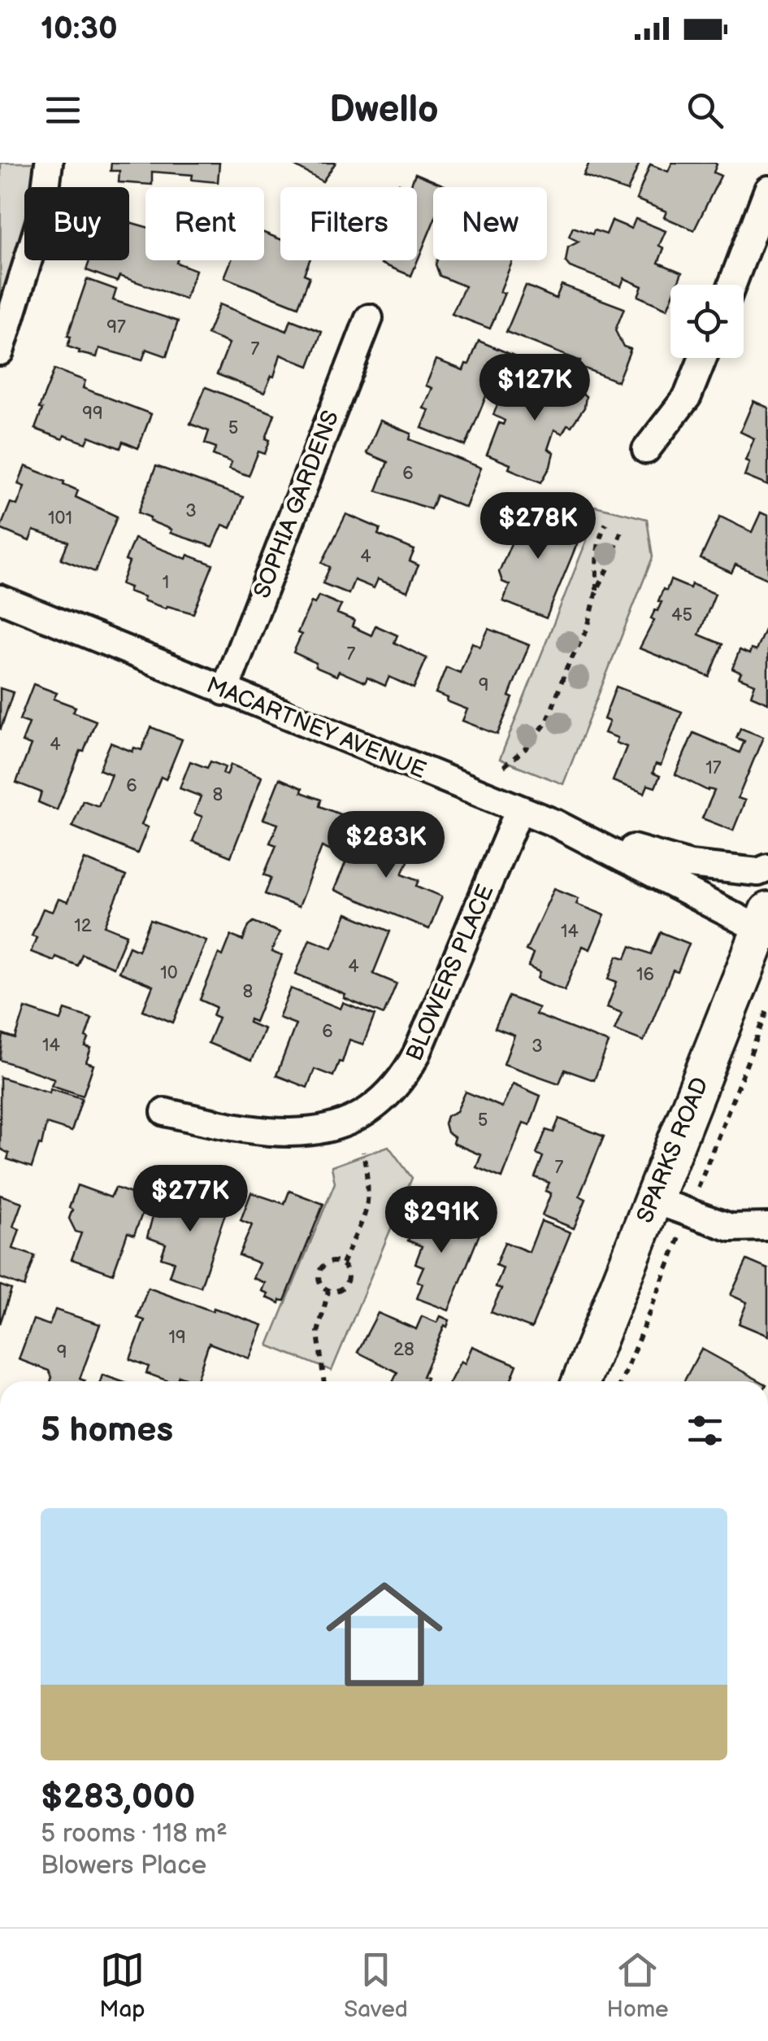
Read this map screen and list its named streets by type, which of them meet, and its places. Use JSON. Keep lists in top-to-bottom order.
{
  "streets": {
    "main road": ["SPARKS ROAD"],
    "street": ["SOPHIA GARDENS", "MACARTNEY AVENUE", "BLOWERS PLACE"]
  },
  "crossings": [
    ["SOPHIA GARDENS", "MACARTNEY AVENUE"],
    ["MACARTNEY AVENUE", "BLOWERS PLACE"],
    ["MACARTNEY AVENUE", "SPARKS ROAD"]
  ],
  "house_numbers": [
    "97",
    "7",
    "99",
    "5",
    "6",
    "3",
    "101",
    "4",
    "1",
    "45",
    "7",
    "9",
    "4",
    "17",
    "6",
    "8",
    "12",
    "14",
    "4",
    "10",
    "16",
    "8",
    "6",
    "14",
    "3",
    "5",
    "7",
    "19",
    "28",
    "9"
  ],
  "page": {
    "status": "10:30",
    "header": "Dwello",
    "chip": [
      "Buy",
      "Rent",
      "Filters",
      "New"
    ],
    "price": [
      "$127K",
      "$278K",
      "$283K",
      "$277K",
      "$291K"
    ],
    "heading": "5 homes",
    "list": [
      {
        "name": "$283,000",
        "note": "5 rooms · 118 m² · Blowers Place"
      }
    ],
    "tabs": ["Map", "Saved", "Home"]
  }
}
